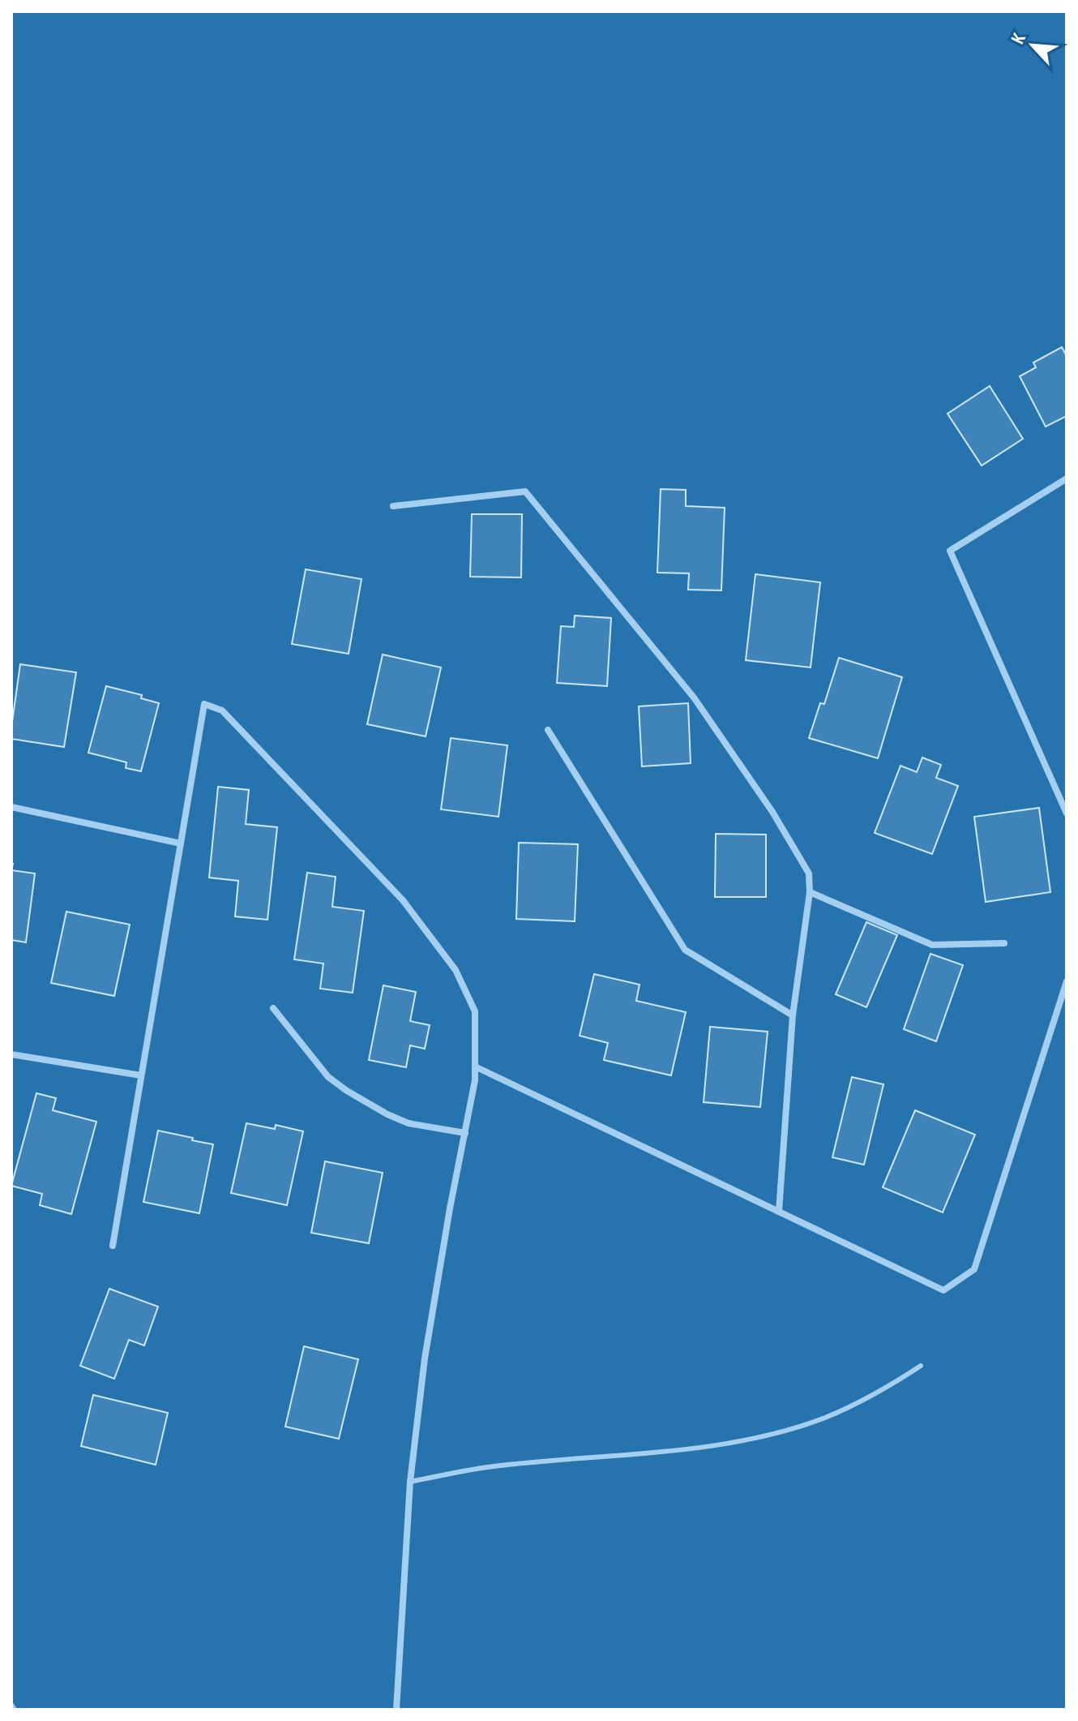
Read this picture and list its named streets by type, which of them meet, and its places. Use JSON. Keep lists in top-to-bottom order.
{
  "north": "top left"
}
